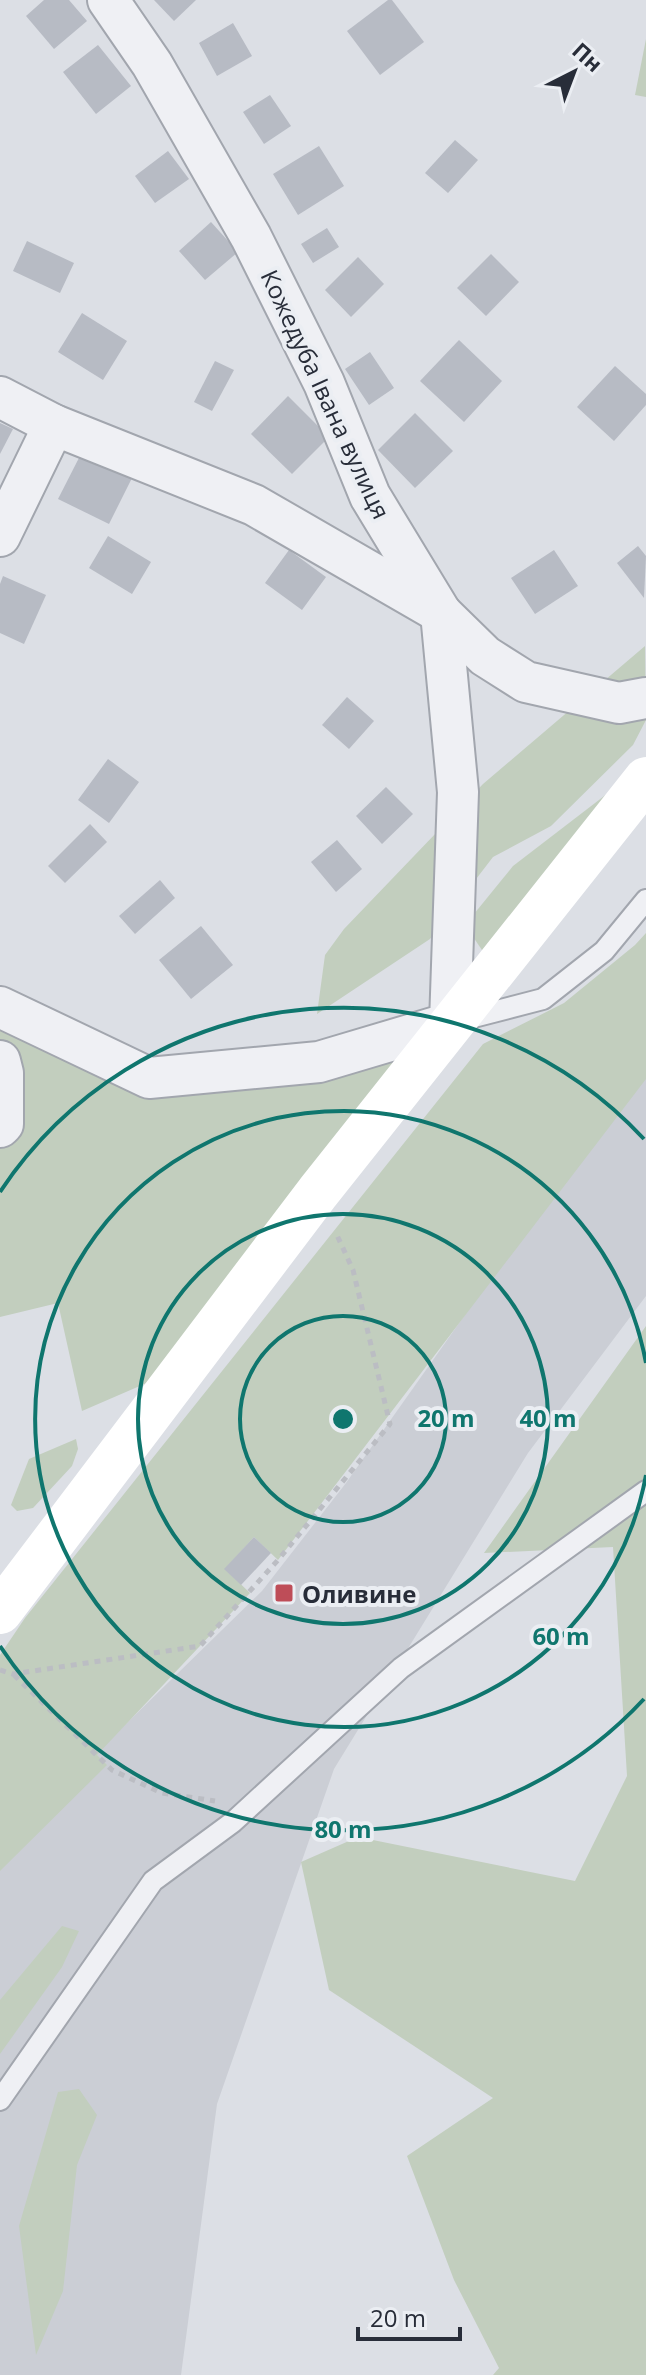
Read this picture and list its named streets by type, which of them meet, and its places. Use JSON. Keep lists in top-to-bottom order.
{
  "streets": {
    "street": ["Кожедуба Івана вулиця"]
  },
  "places": {
    "transit": ["Оливине"]
  },
  "scale_bar": "20 m",
  "north": "top right",
  "rings": [
    "20 m",
    "40 m",
    "60 m",
    "80 m"
  ]
}
